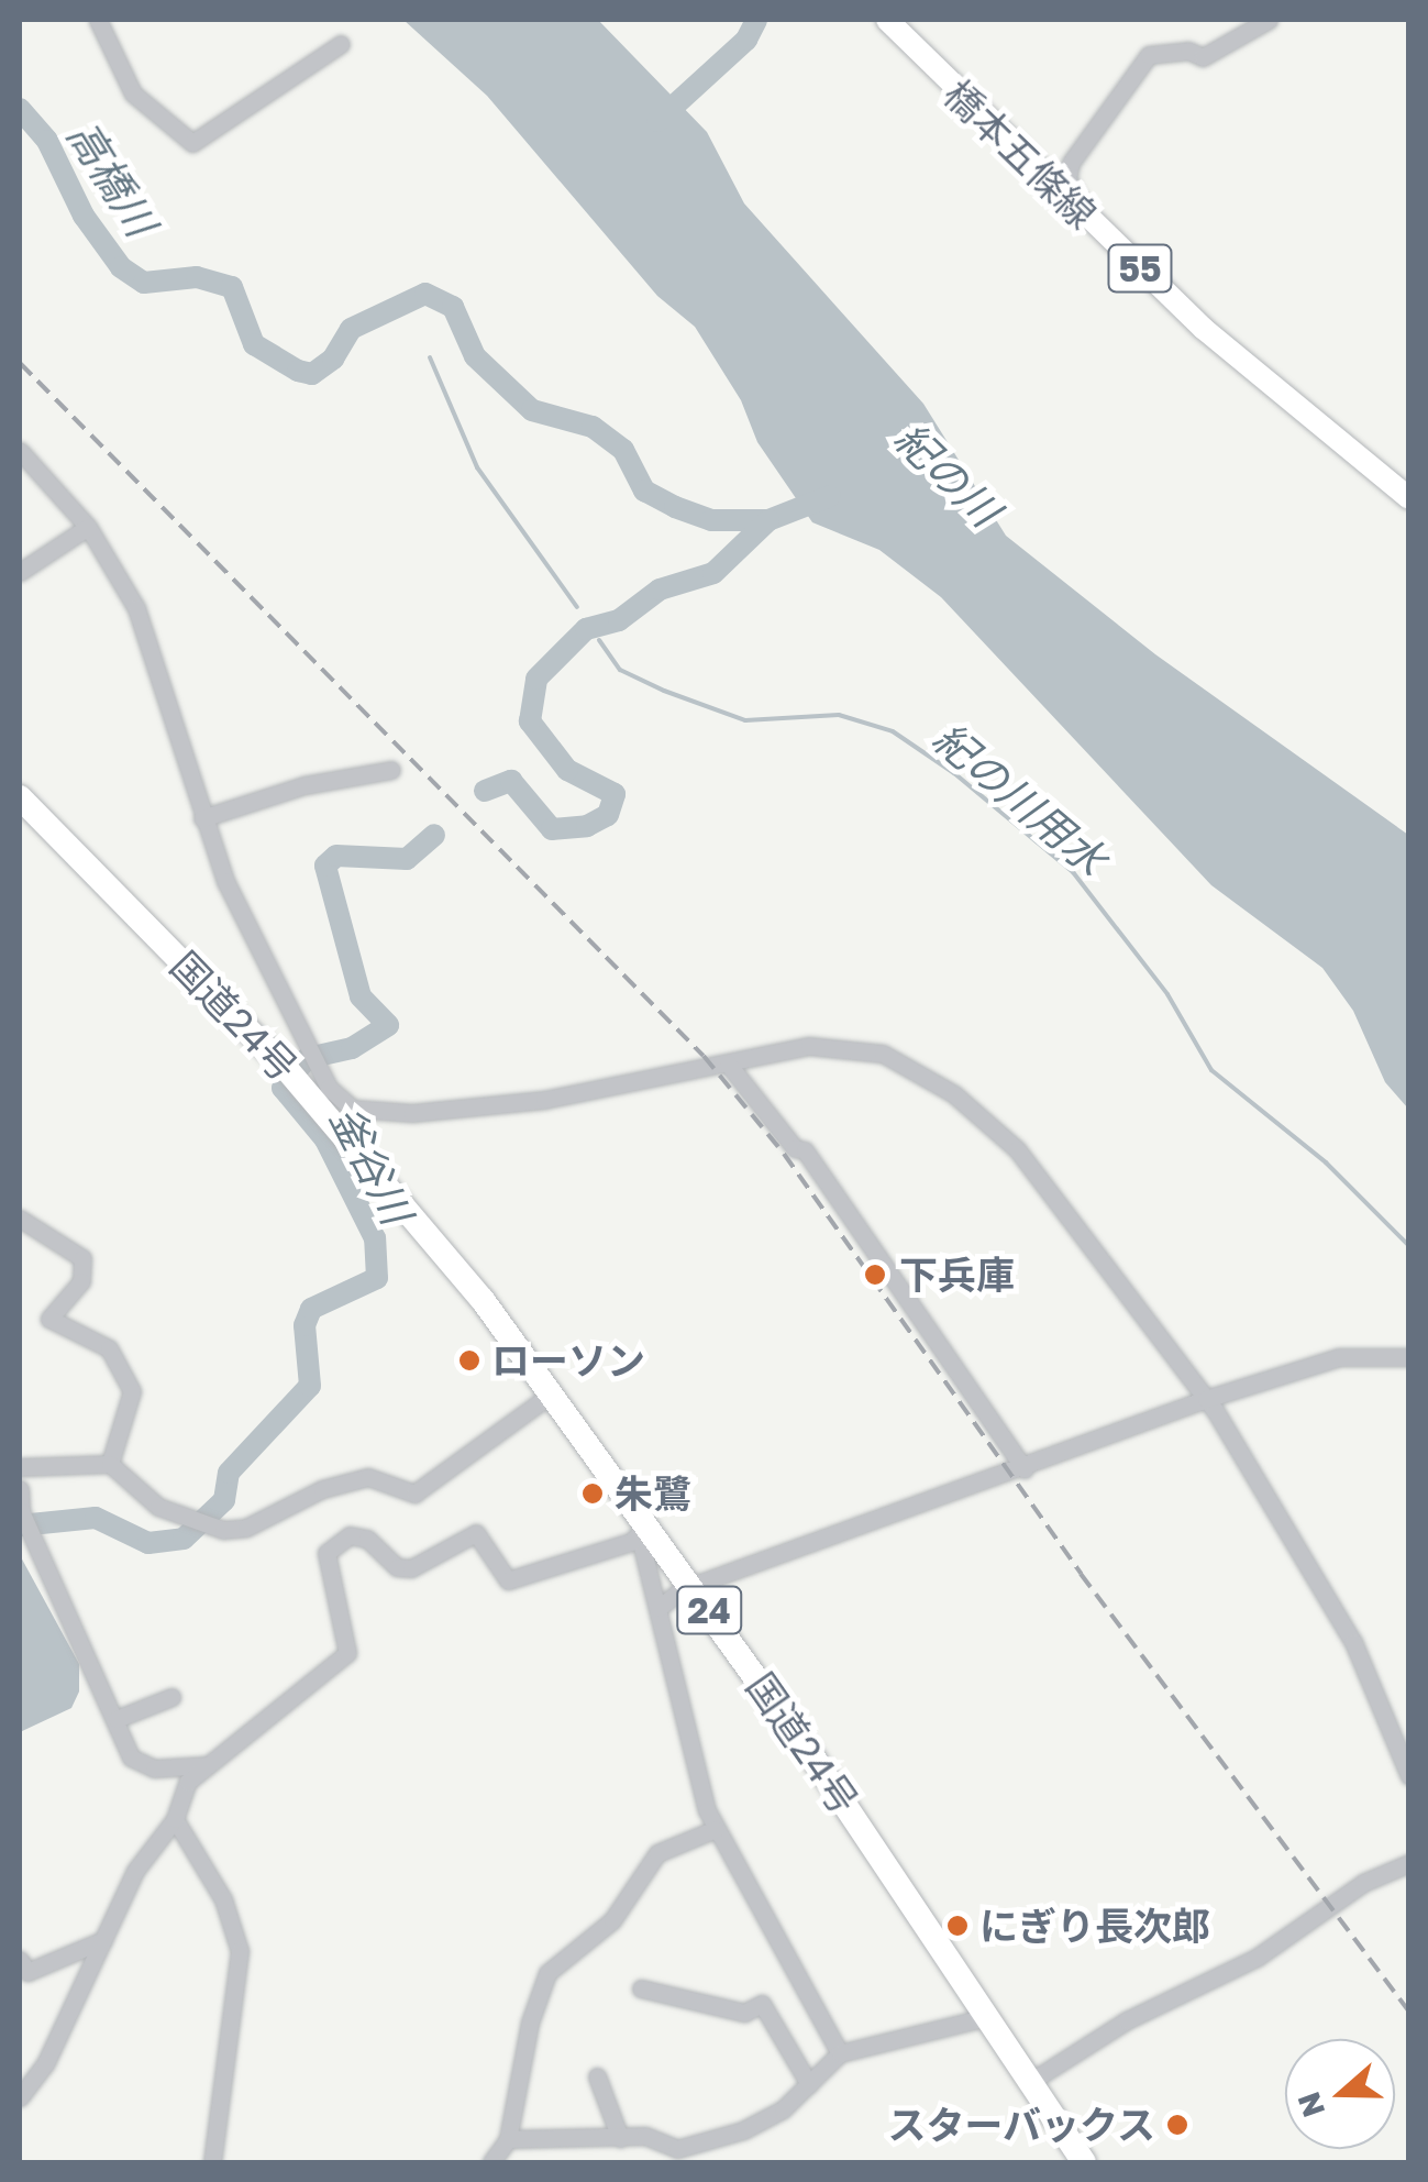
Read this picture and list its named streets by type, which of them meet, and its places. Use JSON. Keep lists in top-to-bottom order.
{
  "streets": {
    "highway": ["国道24号", "24"],
    "main road": ["橋本五條線", "55"]
  },
  "water": [
    "高橋川",
    "紀の川",
    "紀の川用水",
    "釜谷川"
  ],
  "places": [
    "下兵庫",
    "ローソン",
    "朱鷺",
    "にぎり長次郎",
    "スターバックス"
  ],
  "north": "left"
}
